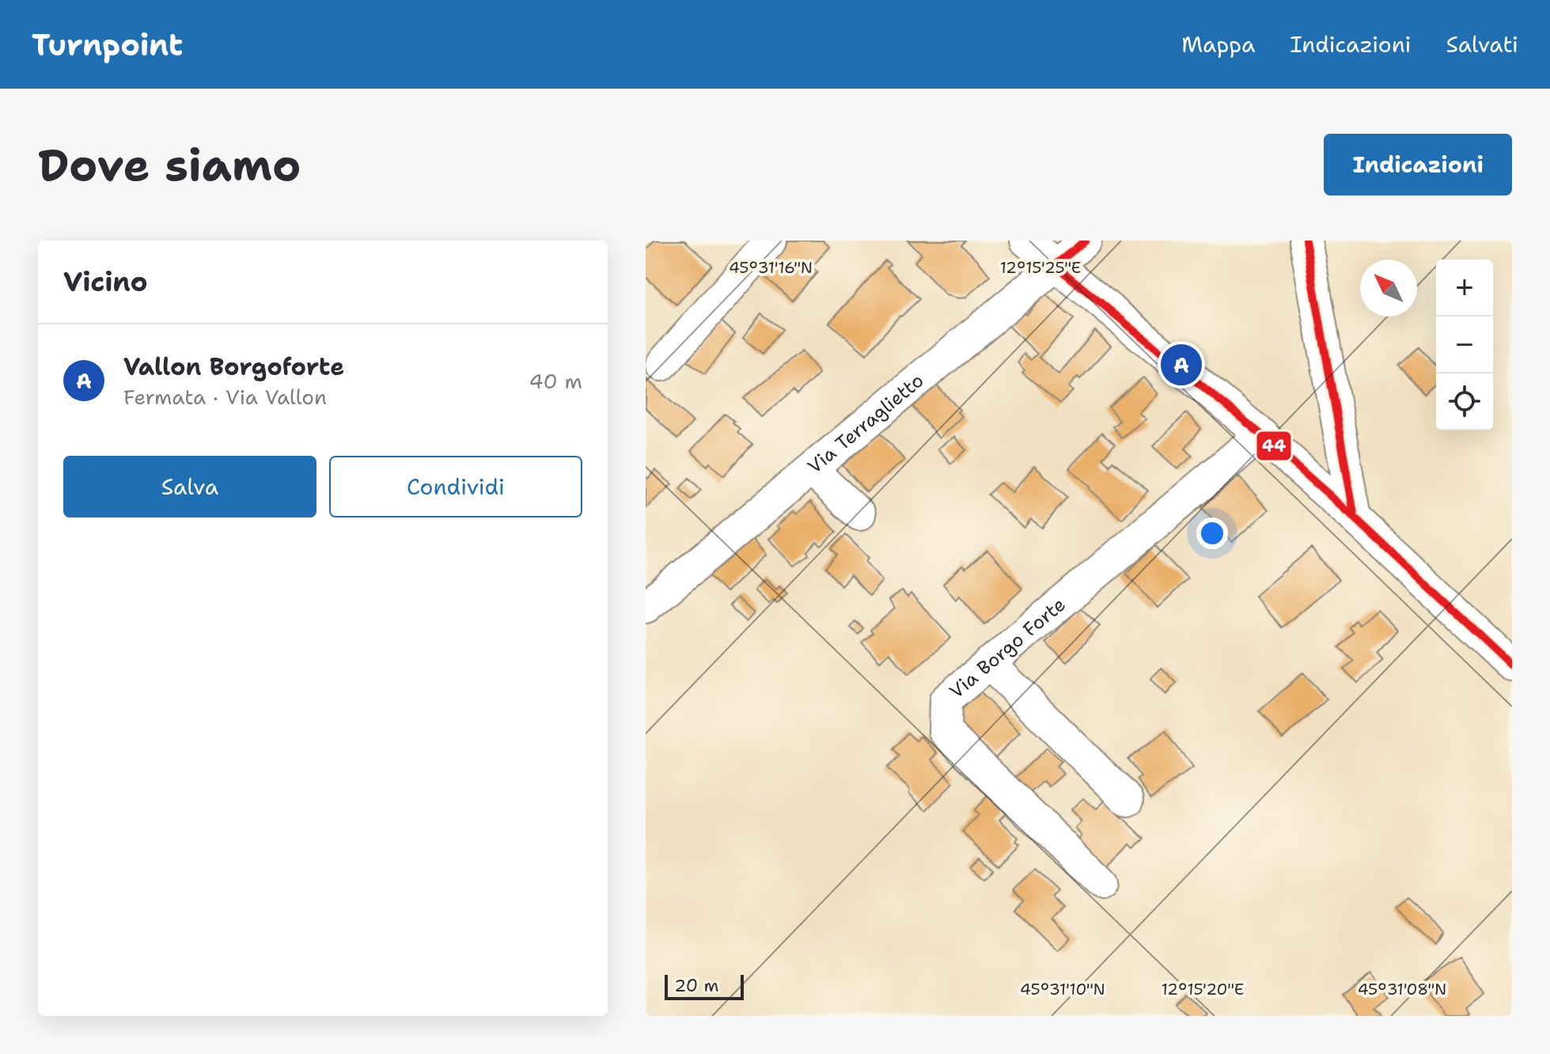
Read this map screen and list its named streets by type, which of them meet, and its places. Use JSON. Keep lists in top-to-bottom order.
{
  "streets": {
    "street": ["Via Terraglietto", "Via Borgo Forte"]
  },
  "lines": ["transit line 44"],
  "scale_bar": "20 m",
  "north": "top left",
  "page": {
    "header": "Turnpoint",
    "nav": ["Mappa", "Indicazioni", "Salvati"],
    "buttons": [
      "Indicazioni",
      ["Salva", "Condividi"]
    ],
    "title": "Dove siamo",
    "heading": "Vicino",
    "map_buttons": ["+", "−"],
    "list": [
      {
        "mark": "A",
        "name": "Vallon Borgoforte",
        "note": "Fermata · Via Vallon",
        "value": "40 m"
      }
    ],
    "pins": "A",
    "scale": "20 m"
  },
  "coordinates": [
    "12°15'25\"E",
    "45°31'16\"N",
    "45°31'10\"N",
    "45°31'08\"N",
    "12°15'20\"E"
  ]
}
